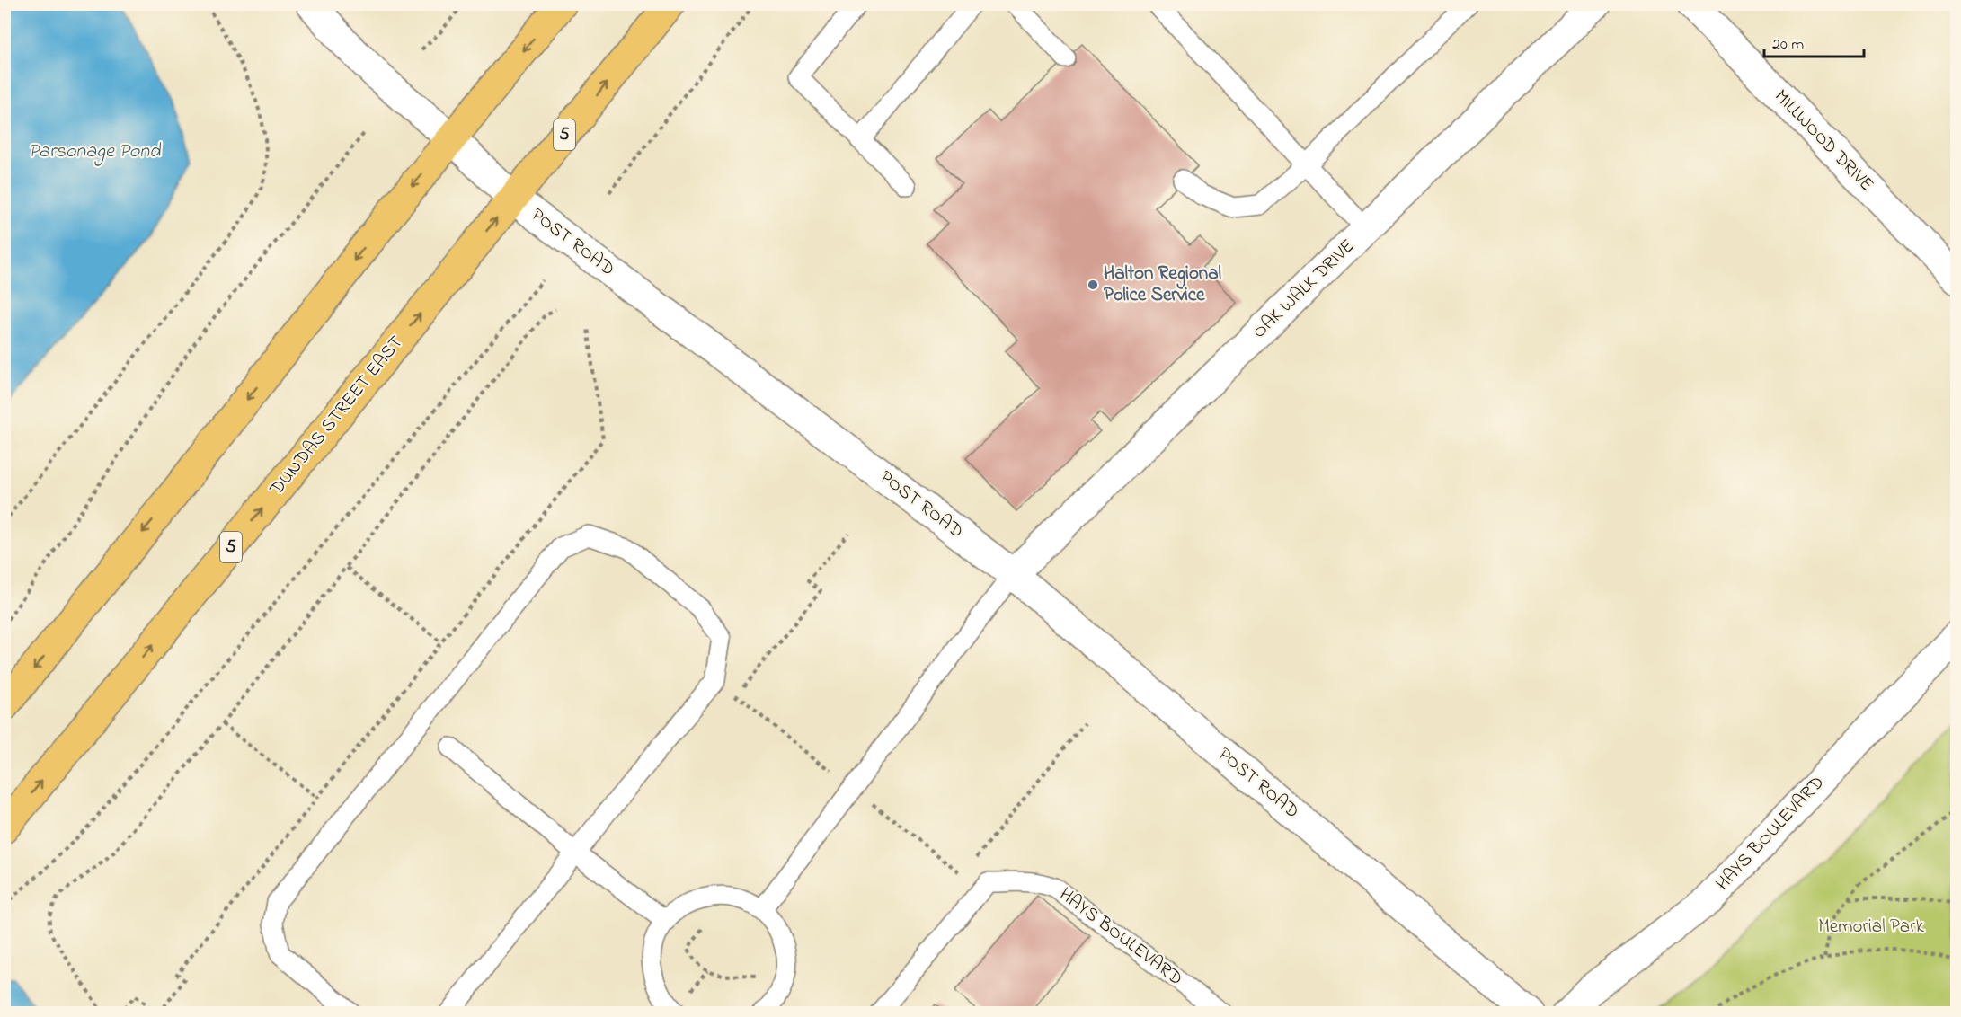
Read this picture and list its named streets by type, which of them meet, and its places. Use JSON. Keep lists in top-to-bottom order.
{
  "streets": {
    "main road": ["5", "DUNDAS STREET EAST"],
    "street": [
      "MILLWOOD DRIVE",
      "POST ROAD",
      "OAK WALK DRIVE",
      "HAYS BOULEVARD"
    ]
  },
  "crossings": [
    ["POST ROAD", "OAK WALK DRIVE"],
    ["POST ROAD", "DUNDAS STREET EAST"]
  ],
  "water": ["Parsonage Pond"],
  "parks": ["Memorial Park"],
  "places": ["Halton Regional Police Service"],
  "scale_bar": "20 m"
}
